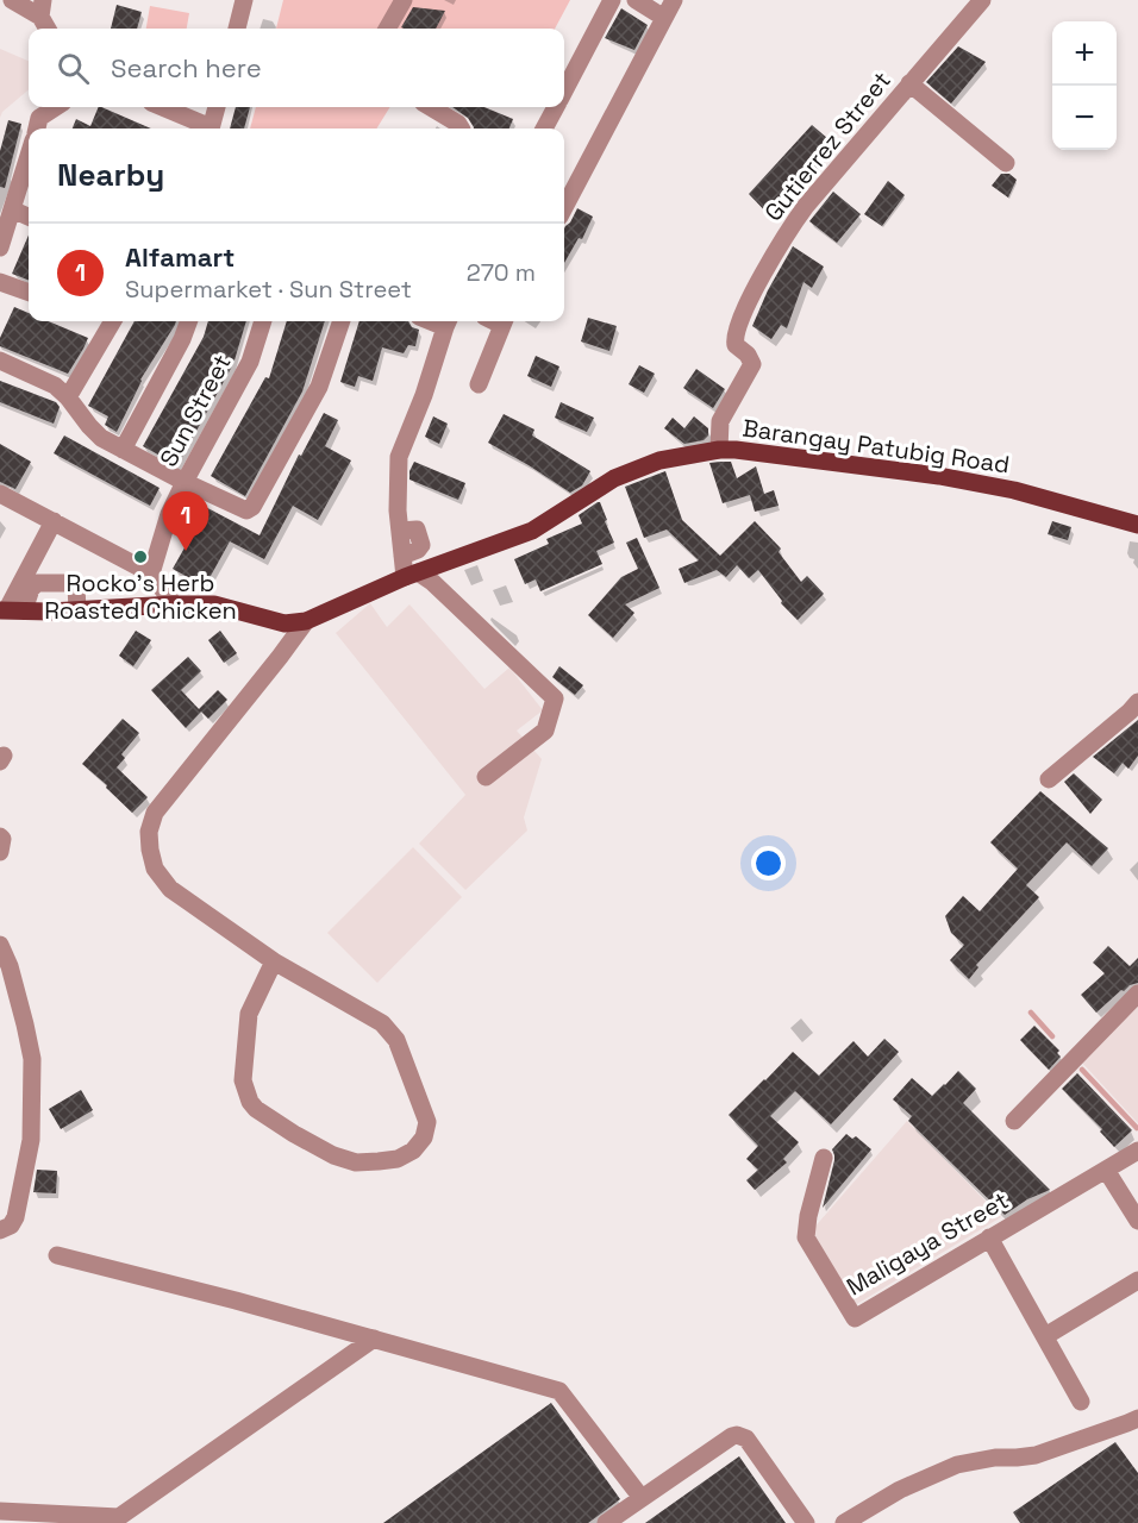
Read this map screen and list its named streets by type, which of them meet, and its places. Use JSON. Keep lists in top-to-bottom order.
{
  "streets": {
    "main road": ["Barangay Patubig Road"],
    "street": ["Gutierrez Street", "Sun Street", "Maligaya Street"]
  },
  "crossings": [
    ["Gutierrez Street", "Barangay Patubig Road"]
  ],
  "places": ["Rocko’s Herb Roasted Chicken"],
  "page": {
    "map_buttons": ["+", "−"],
    "search": "Search here",
    "heading": "Nearby",
    "list": [
      {
        "mark": "1",
        "name": "Alfamart",
        "note": "Supermarket · Sun Street",
        "value": "270 m"
      }
    ],
    "pins": "1"
  }
}
